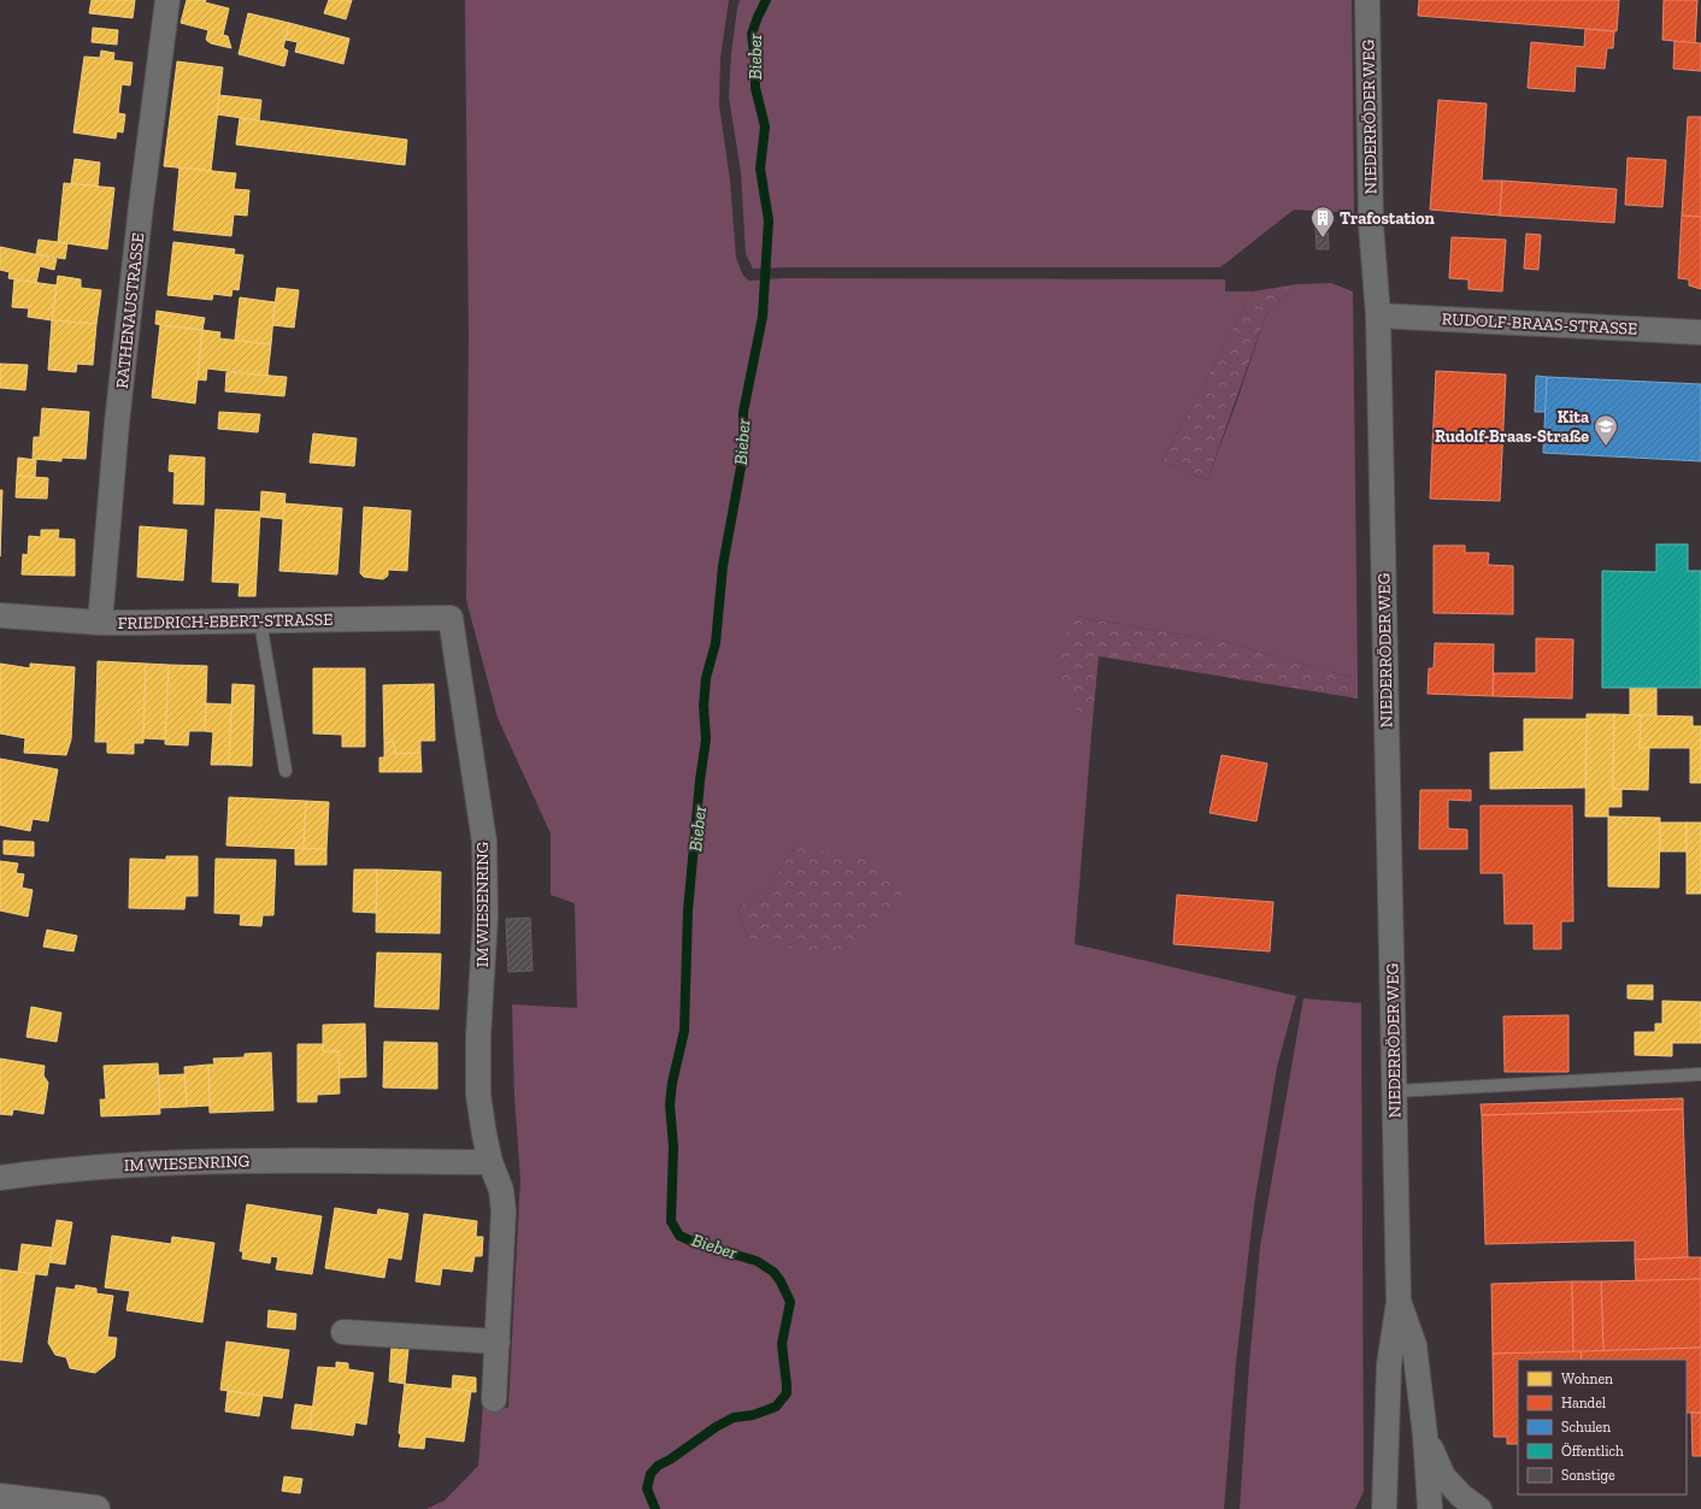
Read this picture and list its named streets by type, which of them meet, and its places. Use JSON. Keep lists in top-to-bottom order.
{
  "streets": {
    "street": [
      "NIEDERRÖDER WEG",
      "RATHENAUSTRASSE",
      "RUDOLF-BRAAS-STRASSE",
      "FRIEDRICH-EBERT-STRASSE",
      "IM WIESENRING"
    ]
  },
  "crossings": [
    ["NIEDERRÖDER WEG", "RUDOLF-BRAAS-STRASSE"],
    ["RATHENAUSTRASSE", "FRIEDRICH-EBERT-STRASSE"],
    ["FRIEDRICH-EBERT-STRASSE", "IM WIESENRING"]
  ],
  "water": ["Bieber"],
  "places": {
    "building": ["Trafostation"],
    "school or university": ["Kita Rudolf-Braas-Straße"]
  },
  "legend": [
    "Wohnen",
    "Handel",
    "Schulen",
    "Öffentlich",
    "Sonstige"
  ]
}
